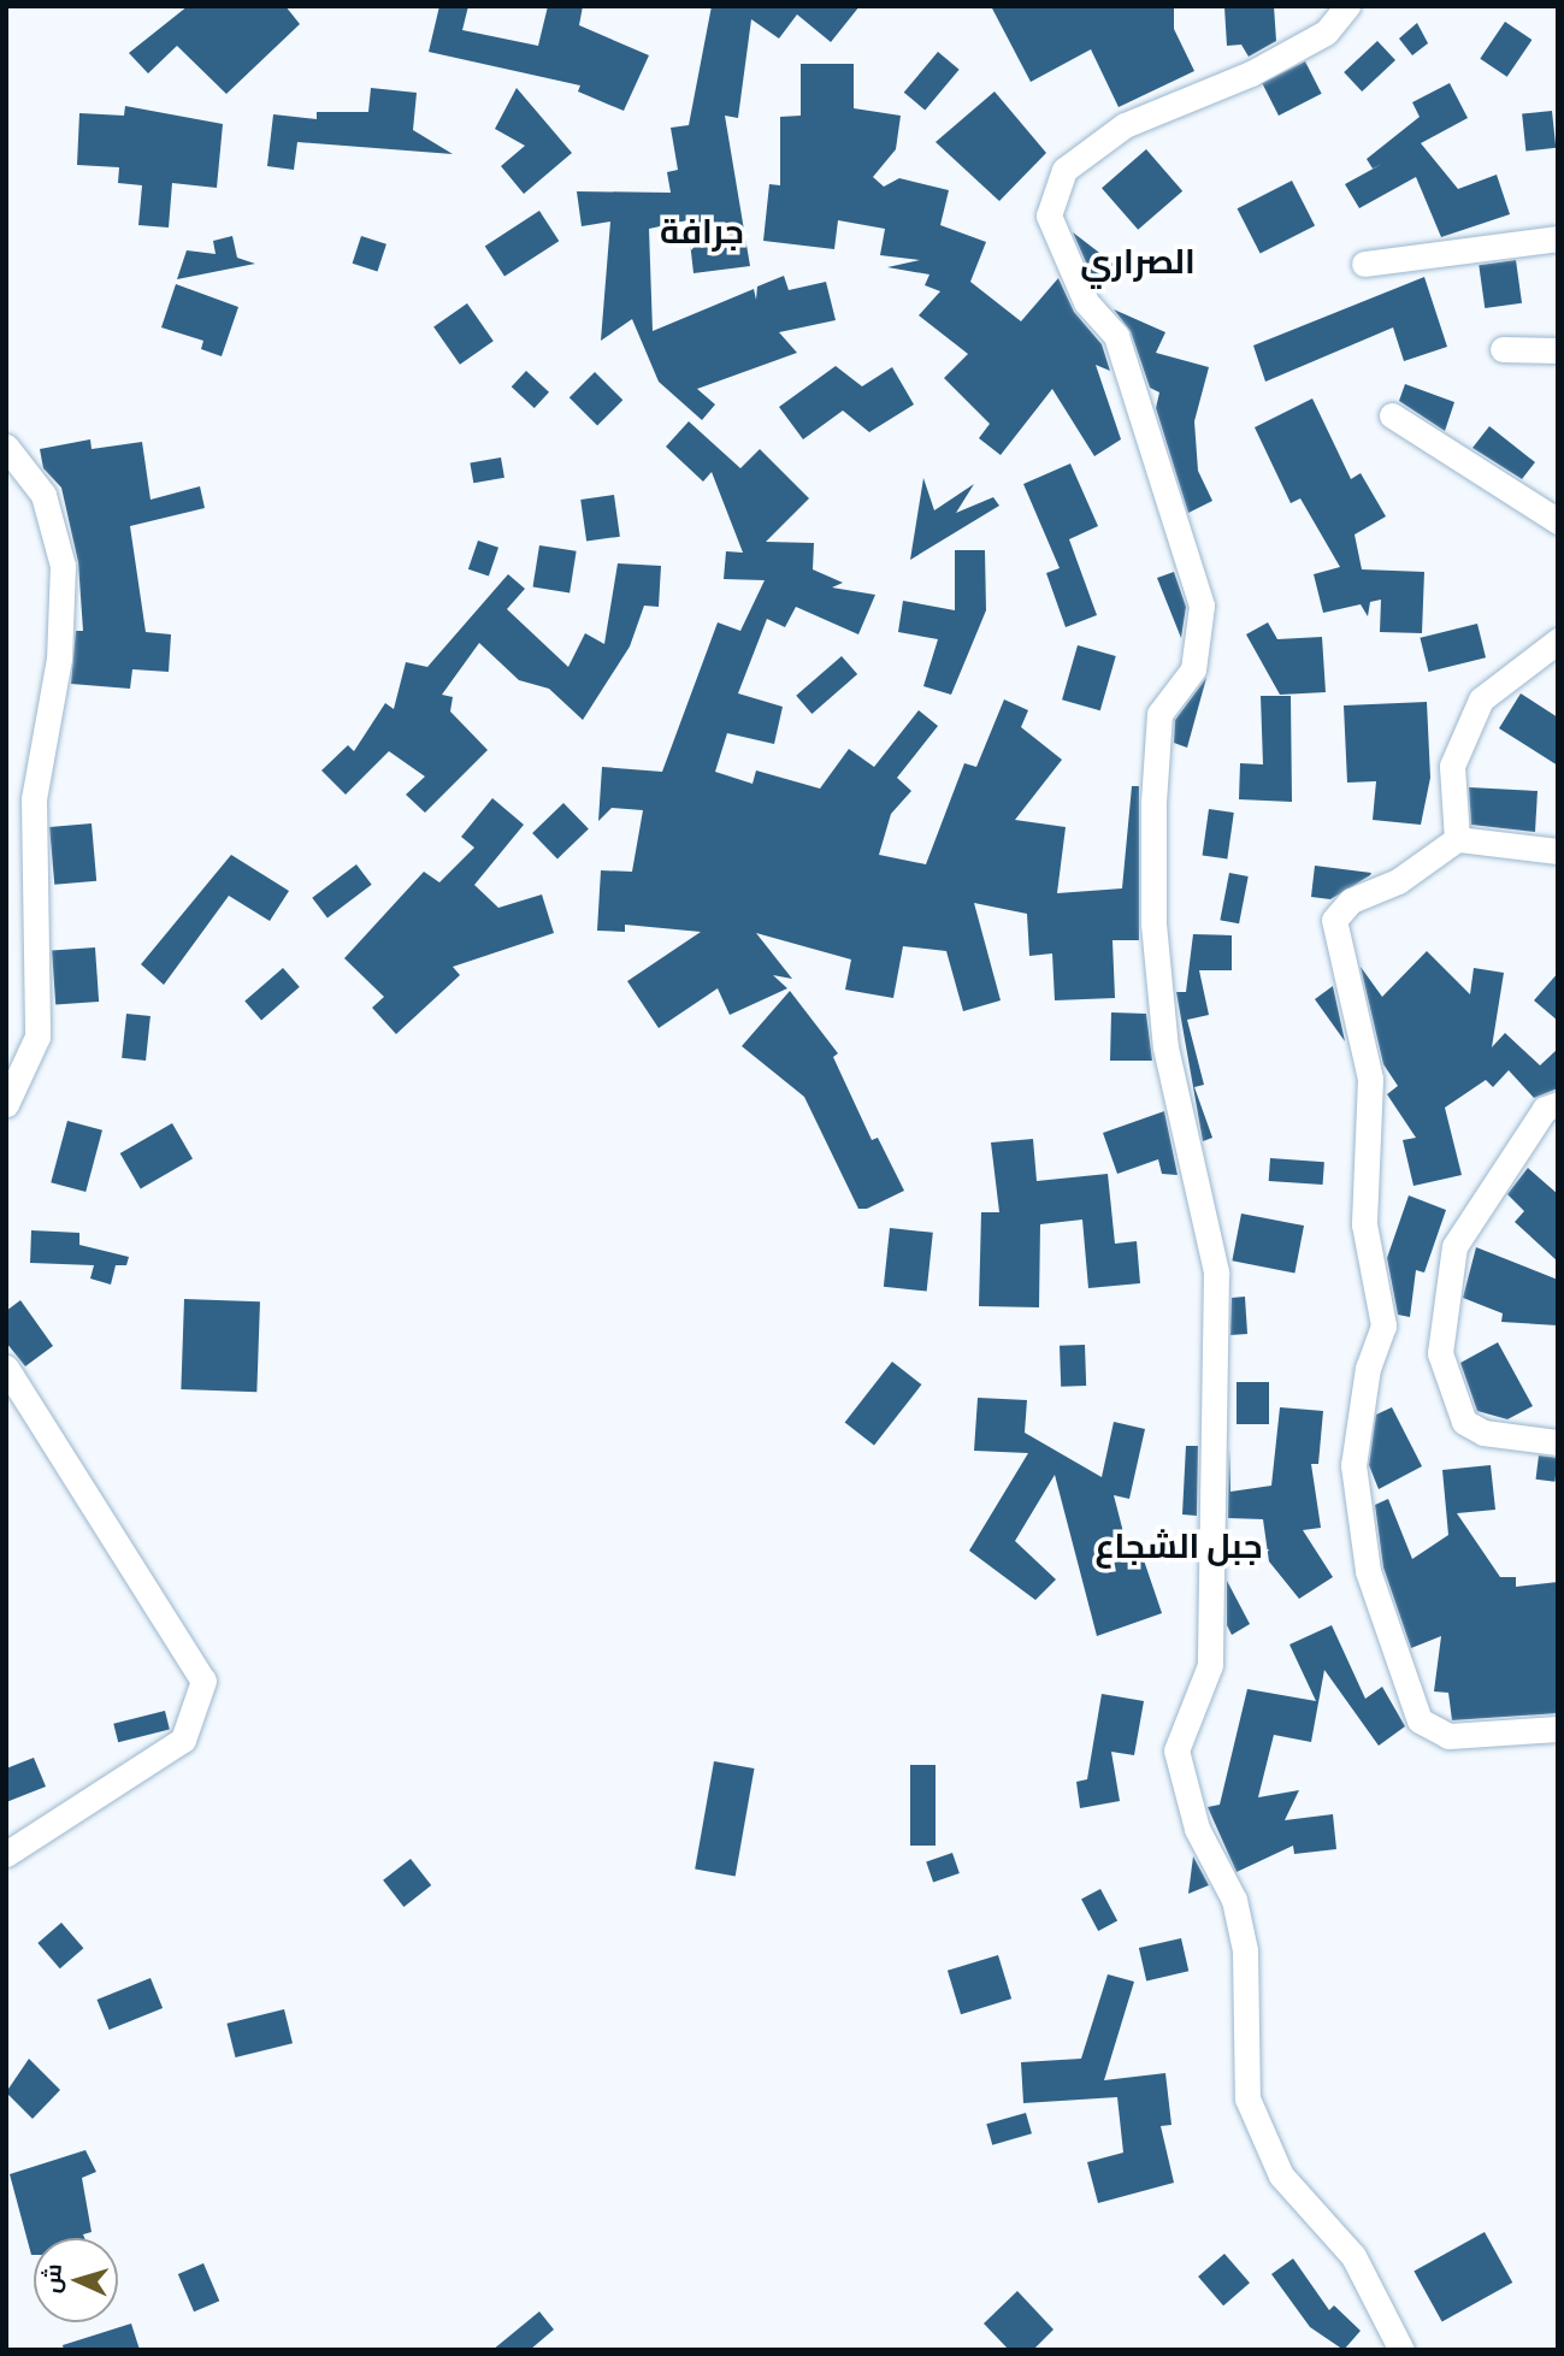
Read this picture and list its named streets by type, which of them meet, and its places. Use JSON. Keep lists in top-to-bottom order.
{
  "districts": ["جرافة", "الصراري", "جبل الشجاع"],
  "north": "left"
}
